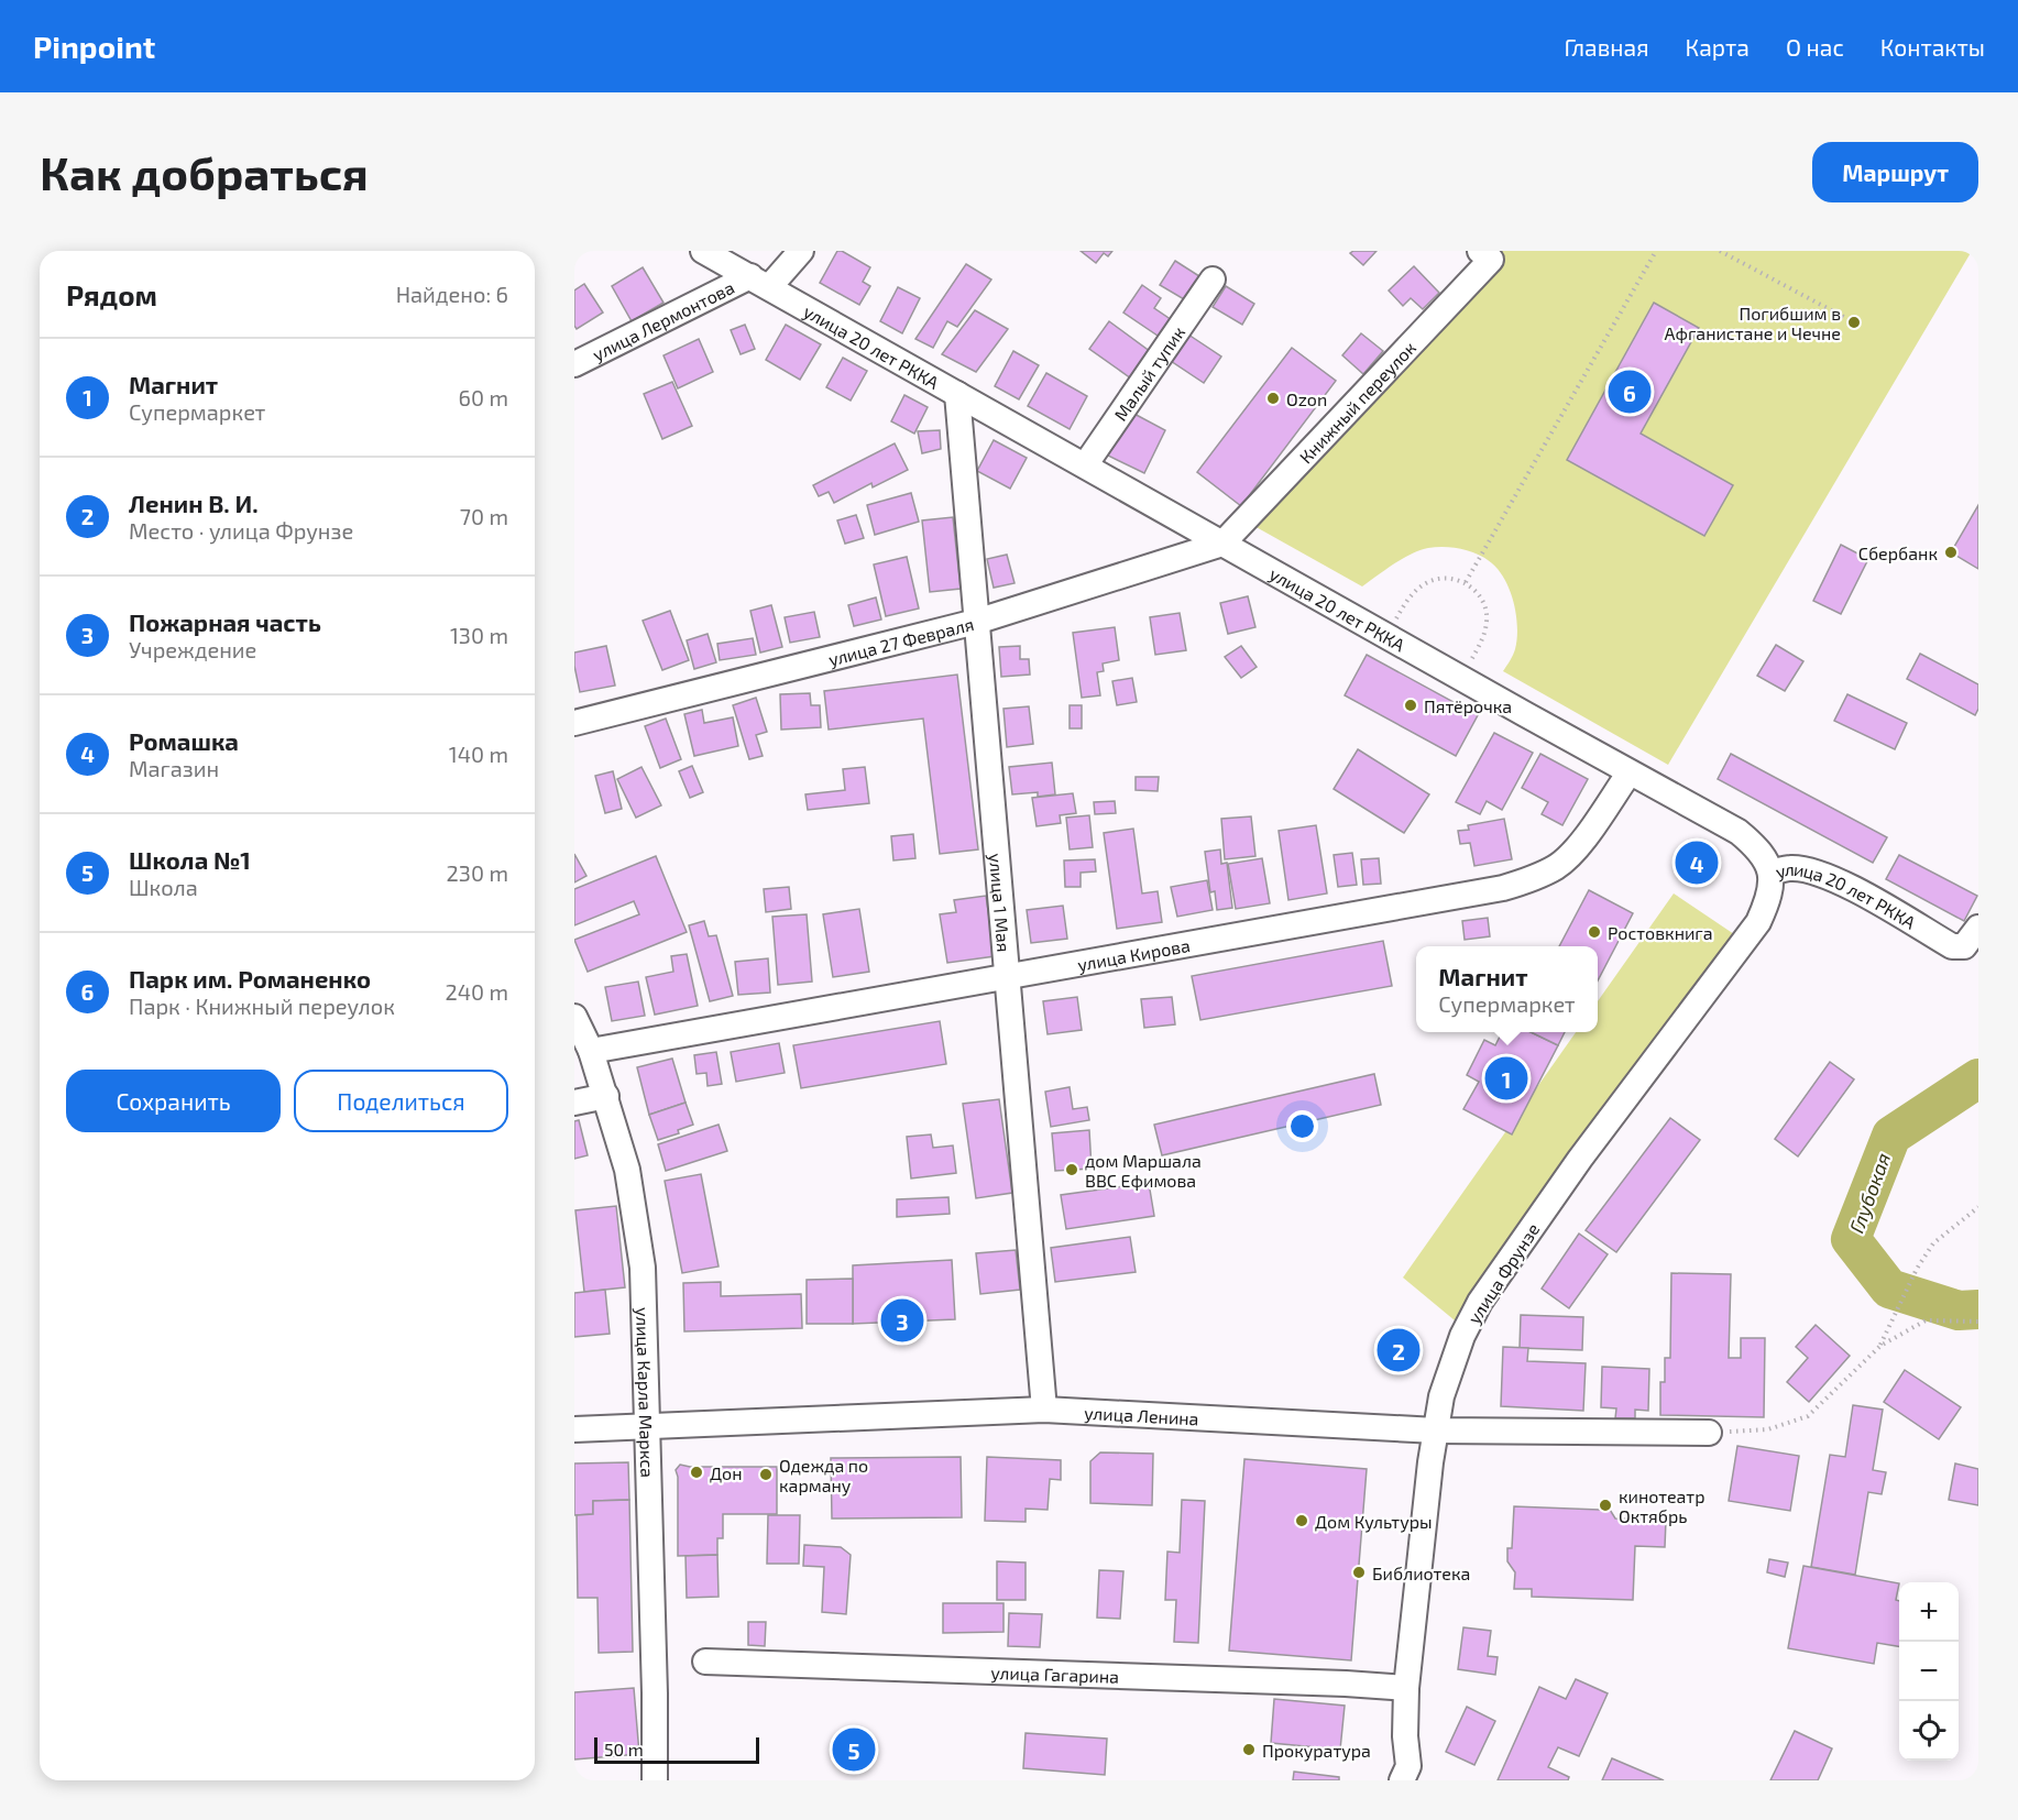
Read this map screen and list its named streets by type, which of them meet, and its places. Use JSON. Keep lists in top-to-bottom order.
{
  "streets": {
    "street": [
      "улица Лермонтова",
      "улица 20 лет РККА",
      "Малый тупик",
      "Книжный переулок",
      "улица 27 Февраля",
      "улица 1 Мая",
      "улица Кирова",
      "улица Фрунзе",
      "улица Карла Маркса",
      "улица Ленина",
      "улица Гагарина"
    ]
  },
  "crossings": [
    ["улица Лермонтова", "улица 20 лет РККА"],
    ["улица 20 лет РККА", "Малый тупик"],
    ["улица 20 лет РККА", "Книжный переулок"],
    ["улица 20 лет РККА", "улица 27 Февраля"],
    ["улица 20 лет РККА", "улица 1 Мая"],
    ["улица 20 лет РККА", "улица Кирова"],
    ["улица 20 лет РККА", "улица Фрунзе"],
    ["Книжный переулок", "улица 27 Февраля"],
    ["улица 27 Февраля", "улица 1 Мая"],
    ["улица 1 Мая", "улица Кирова"],
    ["улица 1 Мая", "улица Ленина"],
    ["улица Кирова", "улица Карла Маркса"],
    ["улица Фрунзе", "улица Ленина"],
    ["улица Фрунзе", "улица Гагарина"],
    ["улица Карла Маркса", "улица Ленина"]
  ],
  "water": ["Глубокая"],
  "places": [
    "Погибшим в Афганистане и Чечне",
    "Ozon",
    "Сбербанк",
    "Пятёрочка",
    "Ростовкнига",
    "дом Маршала ВВС Ефимова",
    "Дон",
    "Одежда по карману",
    "кинотеатр Октябрь",
    "Дом Культуры",
    "Библиотека",
    "Прокуратура"
  ],
  "scale_bar": "50 m",
  "page": {
    "header": "Pinpoint",
    "nav": [
      "Главная",
      "Карта",
      "О нас",
      "Контакты"
    ],
    "buttons": [
      "Маршрут",
      ["Сохранить", "Поделиться"]
    ],
    "title": "Как добраться",
    "heading": ["Рядом", "Найдено: 6"],
    "list": [
      {
        "mark": "1",
        "name": "Магнит",
        "note": "Супермаркет",
        "value": "60 m"
      },
      {
        "mark": "2",
        "name": "Ленин В. И.",
        "note": "Место · улица Фрунзе",
        "value": "70 m"
      },
      {
        "mark": "3",
        "name": "Пожарная часть",
        "note": "Учреждение",
        "value": "130 m"
      },
      {
        "mark": "4",
        "name": "Ромашка",
        "note": "Магазин",
        "value": "140 m"
      },
      {
        "mark": "5",
        "name": "Школа №1",
        "note": "Школа",
        "value": "230 m"
      },
      {
        "mark": "6",
        "name": "Парк им. Романенко",
        "note": "Парк · Книжный переулок",
        "value": "240 m"
      }
    ],
    "pins": [
      "6",
      "4",
      "1",
      "3",
      "2",
      "5"
    ],
    "popup": ["Магнит", "Супермаркет"],
    "map_buttons": ["+", "−"],
    "scale": "50 m"
  }
}
